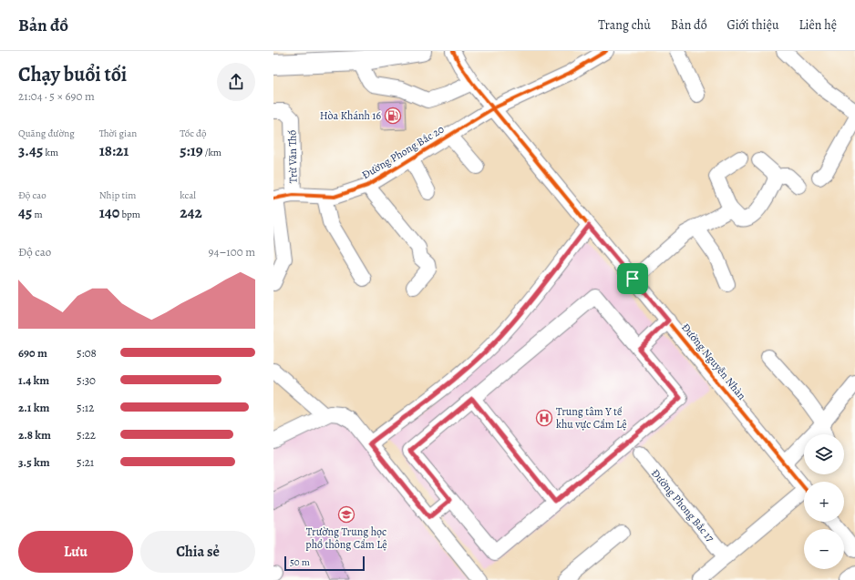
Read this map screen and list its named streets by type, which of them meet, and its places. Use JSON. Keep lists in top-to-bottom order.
{
  "streets": {
    "street": [
      "Đường Phong Bắc 20",
      "Trừ Văn Thố",
      "Đường Nguyễn Nhàn",
      "Đường Phong Bắc 17"
    ]
  },
  "crossings": [
    ["Đường Phong Bắc 20", "Trừ Văn Thố"],
    ["Đường Phong Bắc 20", "Đường Nguyễn Nhàn"]
  ],
  "places": {
    "fuel station": ["Hòa Khánh 16"],
    "hospital": ["Trung tâm Y tế khu vực Cẩm Lệ"],
    "school or university": ["Trường Trung học phổ thông Cẩm Lệ"]
  },
  "scale_bar": "50 m",
  "page": {
    "header": "Bản đồ",
    "nav": [
      "Trang chủ",
      "Bản đồ",
      "Giới thiệu",
      "Liên hệ"
    ],
    "heading": ["Chạy buổi tối", "21:04 · 5 × 690 m"],
    "stats": [
      ["Quãng đường", "3.45 km"],
      ["Thời gian", "18:21"],
      ["Tốc độ", "5:19 /km"],
      ["Độ cao", "45 m"],
      ["Nhịp tim", "140 bpm"],
      ["kcal", "242"]
    ],
    "chart": ["Độ cao", "94–100 m"],
    "list": [
      {
        "name": "690 m",
        "note": "5:08"
      },
      {
        "name": "1.4 km",
        "note": "5:30"
      },
      {
        "name": "2.1 km",
        "note": "5:12"
      },
      {
        "name": "2.8 km",
        "note": "5:22"
      },
      {
        "name": "3.5 km",
        "note": "5:21"
      }
    ],
    "map_buttons": ["+", "−"],
    "buttons": ["Lưu", "Chia sẻ"],
    "scale": "50 m"
  }
}
